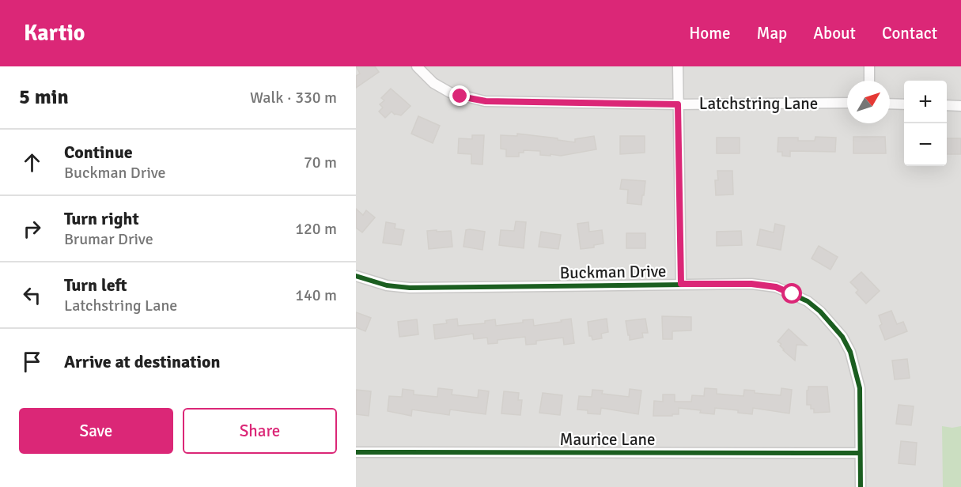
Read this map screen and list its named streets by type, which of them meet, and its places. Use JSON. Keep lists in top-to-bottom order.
{
  "streets": {
    "street": ["Latchstring Lane", "Buckman Drive", "Maurice Lane"]
  },
  "crossings": [
    ["Buckman Drive", "Maurice Lane"]
  ],
  "north": "top right",
  "page": {
    "header": "Kartio",
    "nav": [
      "Home",
      "Map",
      "About",
      "Contact"
    ],
    "heading": ["5 min", "Walk · 330 m"],
    "map_buttons": ["+", "−"],
    "list": [
      ["Continue", "Buckman Drive", "70 m"],
      ["Turn right", "Brumar Drive", "120 m"],
      ["Turn left", "Latchstring Lane", "140 m"],
      "Arrive at destination"
    ],
    "buttons": ["Save", "Share"]
  }
}
